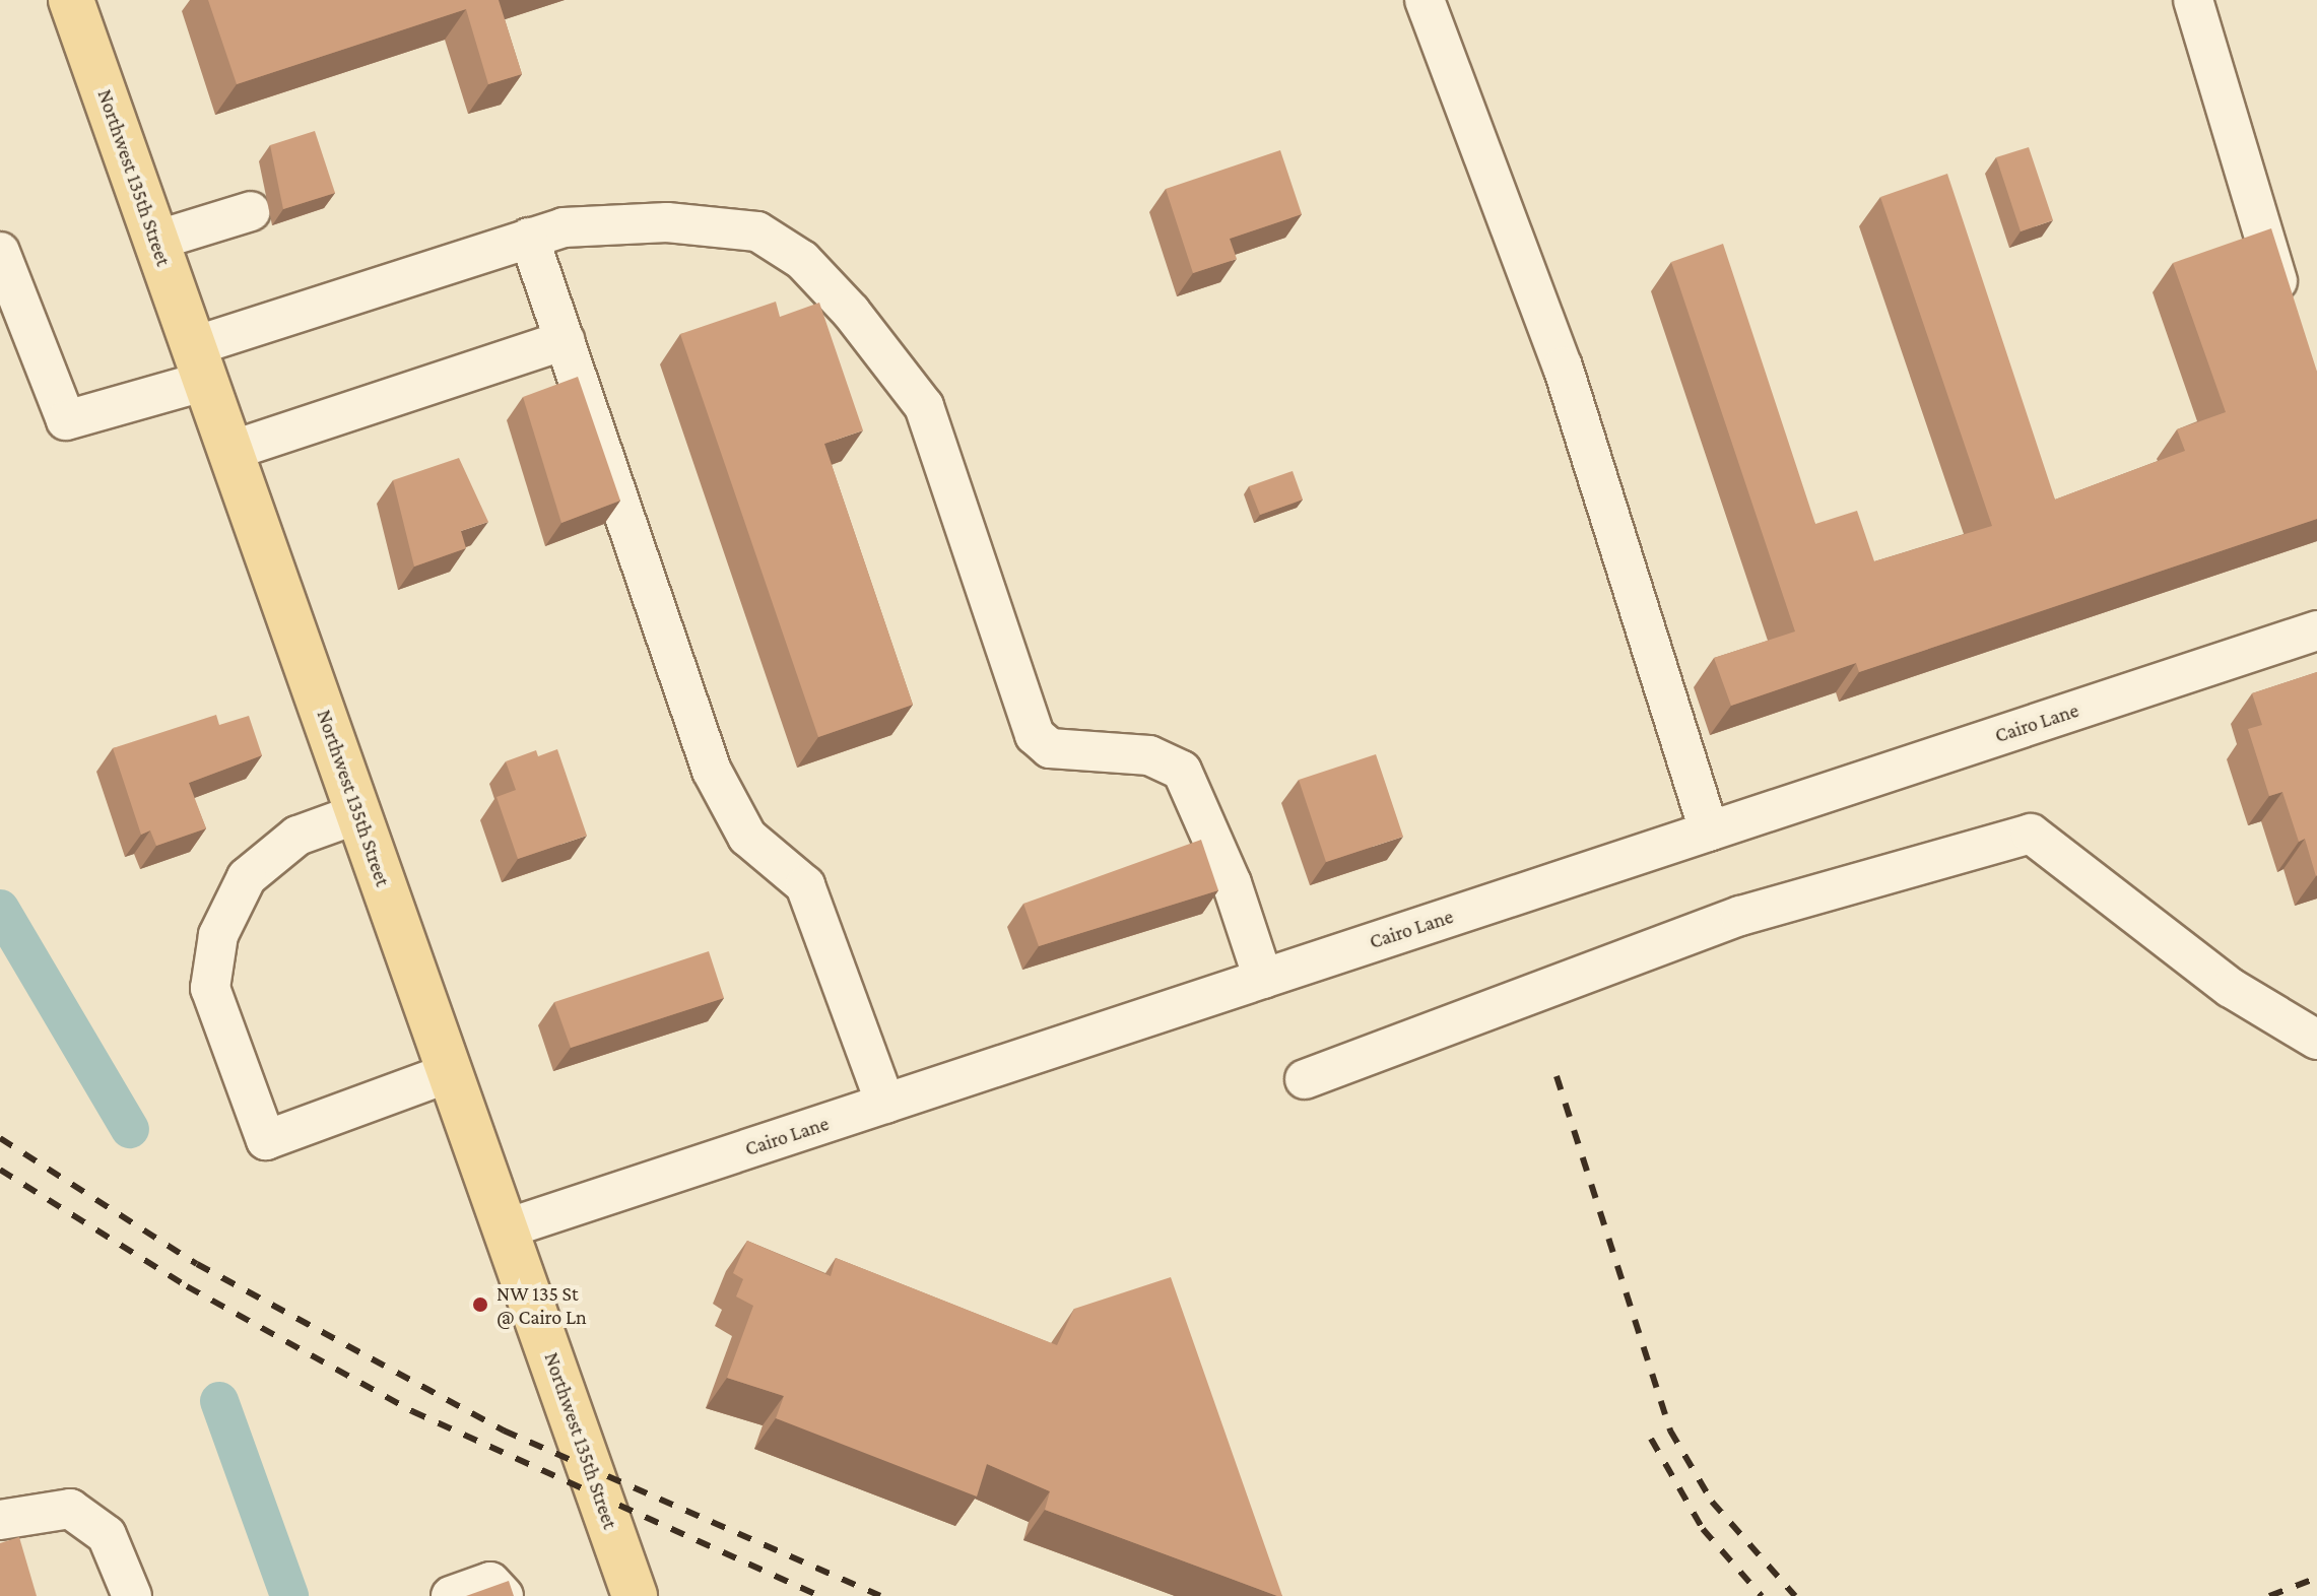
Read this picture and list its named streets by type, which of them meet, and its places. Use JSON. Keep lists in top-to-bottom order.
{
  "streets": {
    "main road": ["Northwest 135th Street"],
    "street": ["Cairo Lane"]
  },
  "crossings": [
    ["Northwest 135th Street", "Cairo Lane"]
  ],
  "places": ["NW 135 St @ Cairo Ln"]
}
